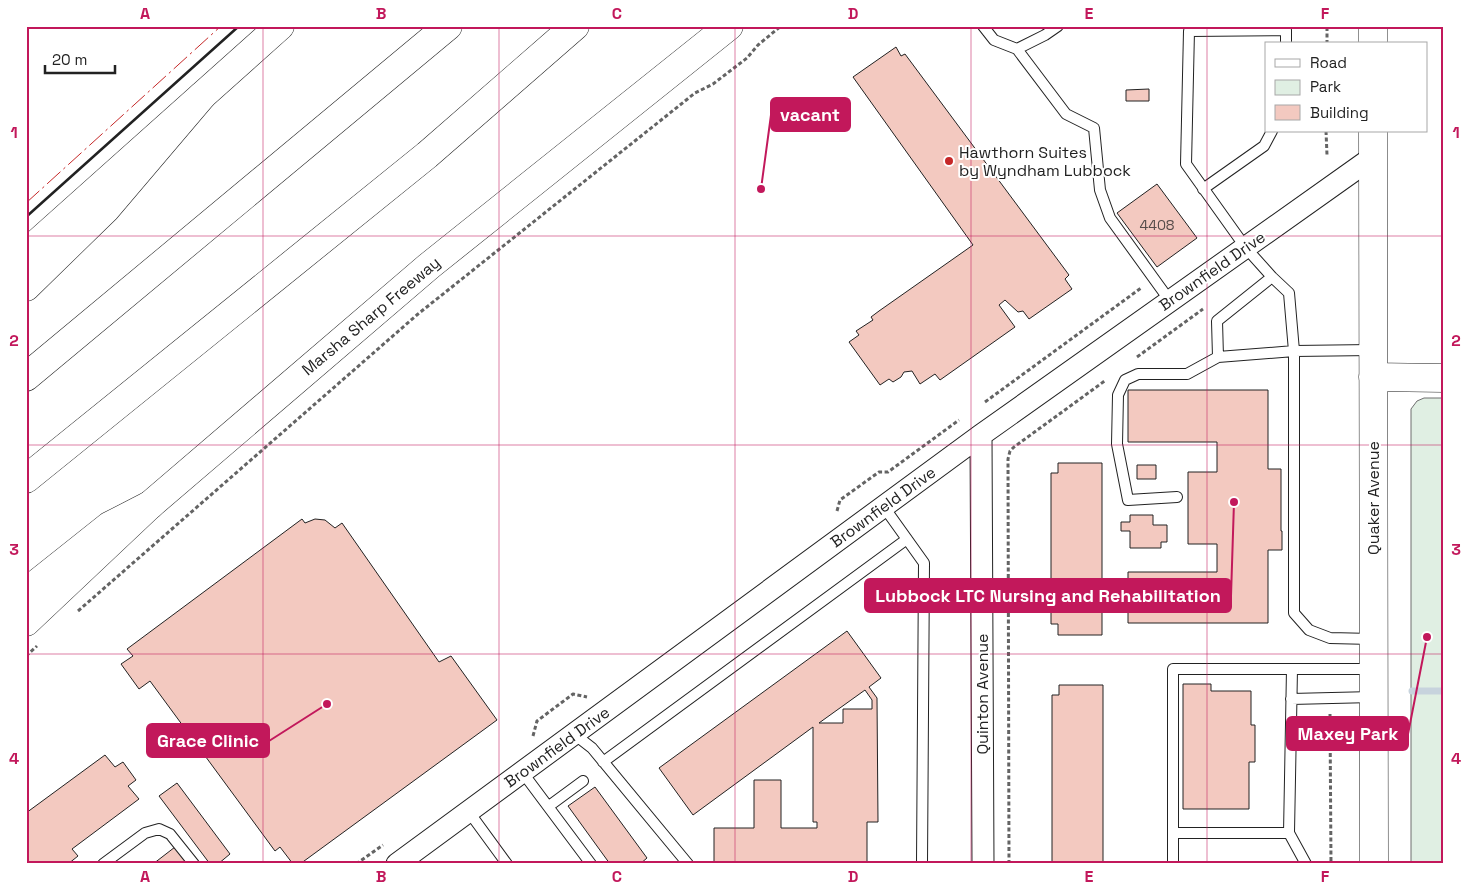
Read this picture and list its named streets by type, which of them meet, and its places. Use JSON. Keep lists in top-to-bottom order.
{
  "streets": {
    "main road": ["Marsha Sharp Freeway", "Quaker Avenue"],
    "street": ["Brownfield Drive", "Quinton Avenue"]
  },
  "crossings": [
    ["Brownfield Drive", "Quaker Avenue"],
    ["Brownfield Drive", "Quinton Avenue"]
  ],
  "places": [
    "Hawthorn Suites by Wyndham Lubbock",
    "vacant",
    "Lubbock LTC Nursing and Rehabilitation",
    "Maxey Park",
    "Grace Clinic"
  ],
  "house_numbers": ["4408"],
  "legend": ["Road", "Park", "Building"],
  "scale_bar": "20 m",
  "grid": {
    "columns": [
      "A",
      "B",
      "C",
      "D",
      "E",
      "F"
    ],
    "rows": [
      "1",
      "2",
      "3",
      "4"
    ]
  }
}
